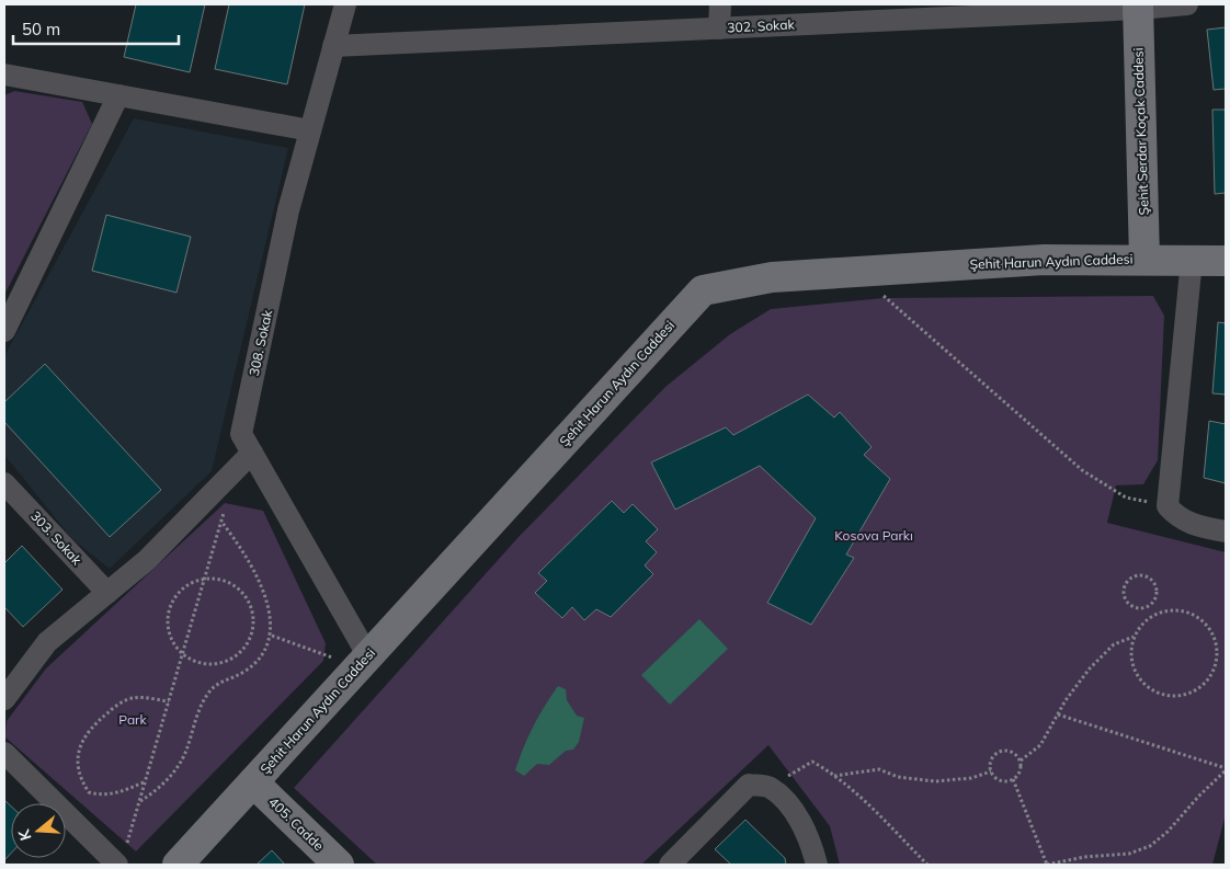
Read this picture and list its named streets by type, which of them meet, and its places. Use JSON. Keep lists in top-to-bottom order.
{
  "streets": {
    "main road": ["Şehit Serdar Koçak Caddesi", "Şehit Harun Aydın Caddesi", "405. Cadde"],
    "street": ["302. Sokak", "308. Sokak", "303. Sokak"]
  },
  "crossings": [
    ["302. Sokak", "Şehit Serdar Koçak Caddesi"],
    ["302. Sokak", "308. Sokak"],
    ["Şehit Serdar Koçak Caddesi", "Şehit Harun Aydın Caddesi"],
    ["Şehit Harun Aydın Caddesi", "308. Sokak"],
    ["Şehit Harun Aydın Caddesi", "405. Cadde"]
  ],
  "parks": ["Kosova Parkı", "Park"],
  "scale_bar": "50 m",
  "north": "left"
}
